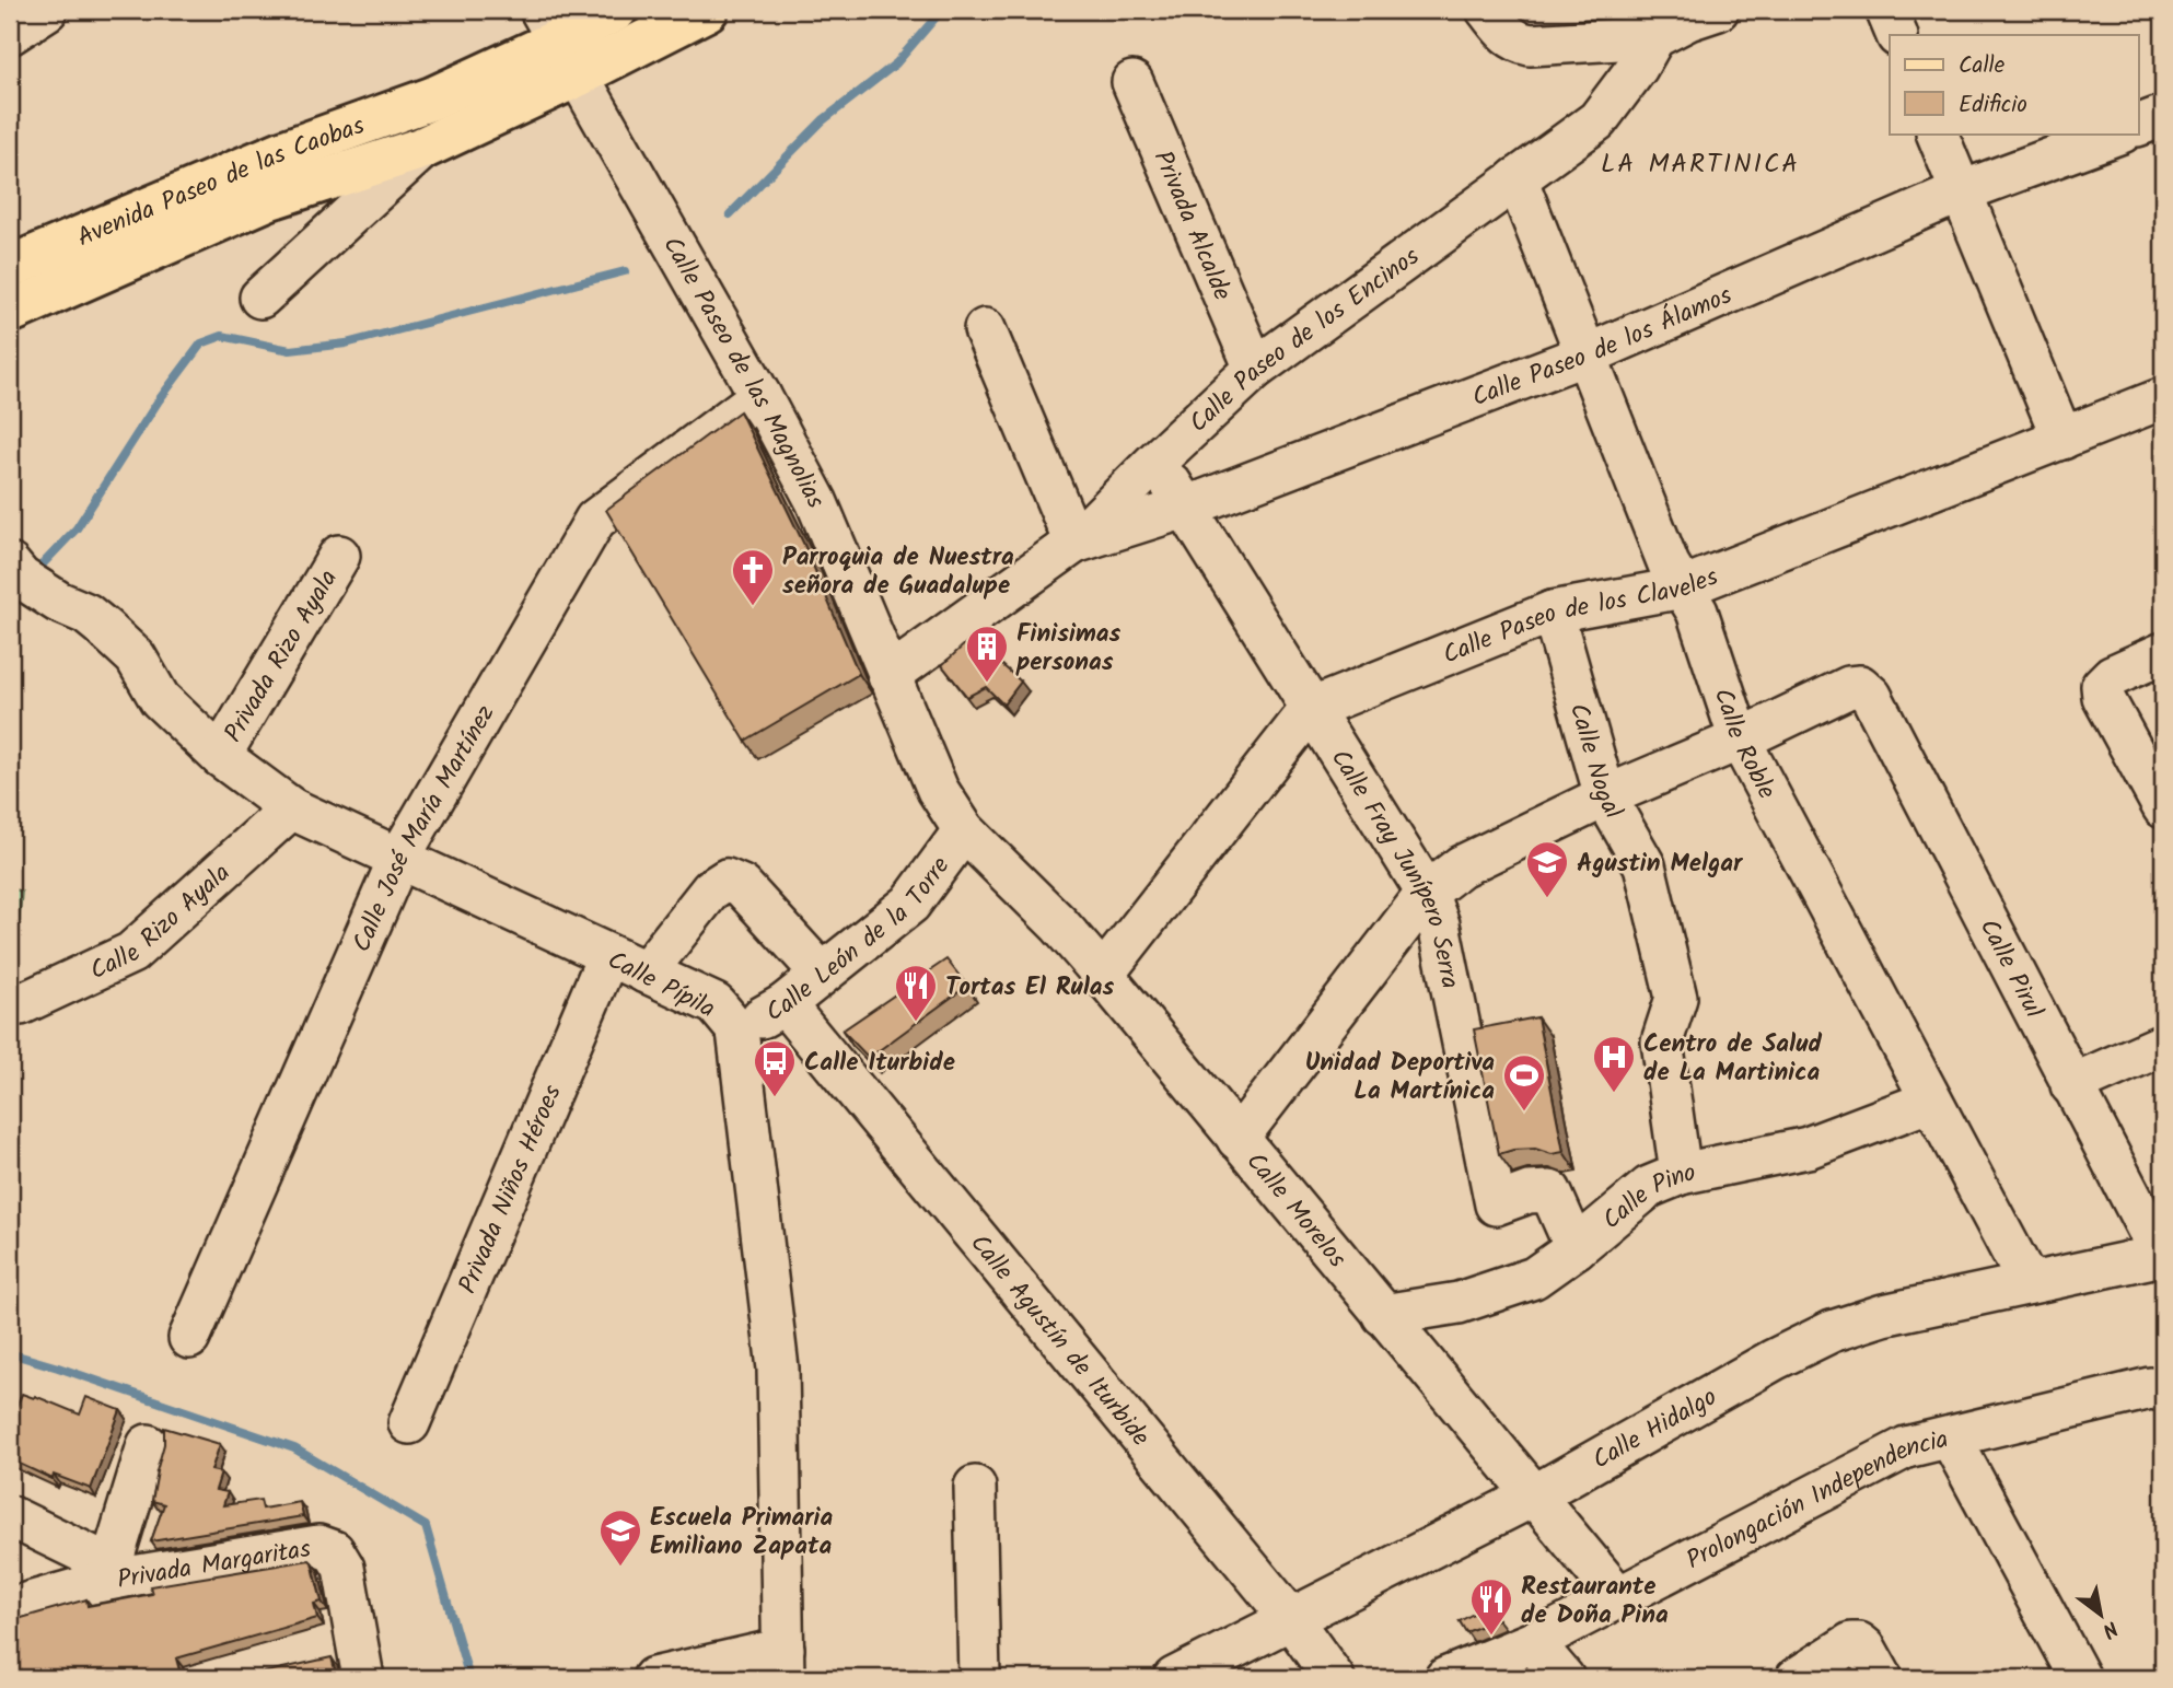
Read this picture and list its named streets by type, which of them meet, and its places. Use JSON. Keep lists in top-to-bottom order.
{
  "streets": {
    "main road": ["Avenida Paseo de las Caobas"],
    "street": [
      "Privada Alcalde",
      "Calle Paseo de los Encinos",
      "Calle Paseo de los Álamos",
      "Calle Paseo de las Magnolias",
      "Calle Paseo de los Claveles",
      "Privada Rizo Ayala",
      "Calle Roble",
      "Calle Nogal",
      "Calle José María Martínez",
      "Calle Fray Junípero Serra",
      "Calle Rizo Ayala",
      "Calle León de la Torre",
      "Calle Pirul",
      "Calle Pípila",
      "Privada Niños Héroes",
      "Calle Pino",
      "Calle Morelos",
      "Calle Agustín de Iturbide",
      "Calle Hidalgo",
      "Prolongación Independencia",
      "Privada Margaritas"
    ]
  },
  "crossings": [
    ["Avenida Paseo de las Caobas", "Calle Paseo de las Magnolias"],
    ["Privada Alcalde", "Calle Paseo de los Encinos"],
    ["Calle Paseo de los Encinos", "Calle Paseo de los Álamos"],
    ["Calle Paseo de los Encinos", "Calle Paseo de las Magnolias"],
    ["Calle Paseo de los Encinos", "Calle Roble"],
    ["Calle Paseo de los Encinos", "Calle Fray Junípero Serra"],
    ["Calle Paseo de los Álamos", "Calle Roble"],
    ["Calle Paseo de los Álamos", "Calle Fray Junípero Serra"],
    ["Calle Paseo de las Magnolias", "Calle José María Martínez"],
    ["Calle Paseo de las Magnolias", "Calle León de la Torre"],
    ["Calle Paseo de las Magnolias", "Calle Morelos"],
    ["Calle Paseo de los Claveles", "Calle Roble"],
    ["Calle Paseo de los Claveles", "Calle Nogal"],
    ["Calle Paseo de los Claveles", "Calle Fray Junípero Serra"],
    ["Privada Rizo Ayala", "Calle Pípila"],
    ["Calle Roble", "Calle Pirul"],
    ["Calle Roble", "Calle Pino"],
    ["Calle Roble", "Calle Hidalgo"],
    ["Calle Nogal", "Calle Pino"],
    ["Calle José María Martínez", "Calle Pípila"],
    ["Calle Fray Junípero Serra", "Calle Pino"],
    ["Calle Rizo Ayala", "Calle Pípila"],
    ["Calle León de la Torre", "Calle Pípila"],
    ["Calle León de la Torre", "Calle Morelos"],
    ["Calle León de la Torre", "Calle Agustín de Iturbide"],
    ["Calle Pirul", "Calle Hidalgo"],
    ["Calle Pípila", "Privada Niños Héroes"],
    ["Calle Pino", "Calle Morelos"],
    ["Calle Morelos", "Calle Hidalgo"],
    ["Calle Morelos", "Prolongación Independencia"],
    ["Calle Agustín de Iturbide", "Calle Hidalgo"]
  ],
  "districts": ["LA MARTINICA"],
  "places": {
    "church": ["Parroquia de Nuestra señora de Guadalupe"],
    "building": ["Finisimas personas"],
    "school or university": ["Agustin Melgar", "Escuela Primaria Emiliano Zapata"],
    "restaurant": ["Tortas El Rulas", "Restaurante de Doña Pina"],
    "hospital": ["Centro de Salud de La Martinica"],
    "bus stop": ["Calle Iturbide"],
    "sports": ["Unidad Deportiva La Martínica"]
  },
  "legend": ["Calle", "Edificio"],
  "north": "bottom right"
}
